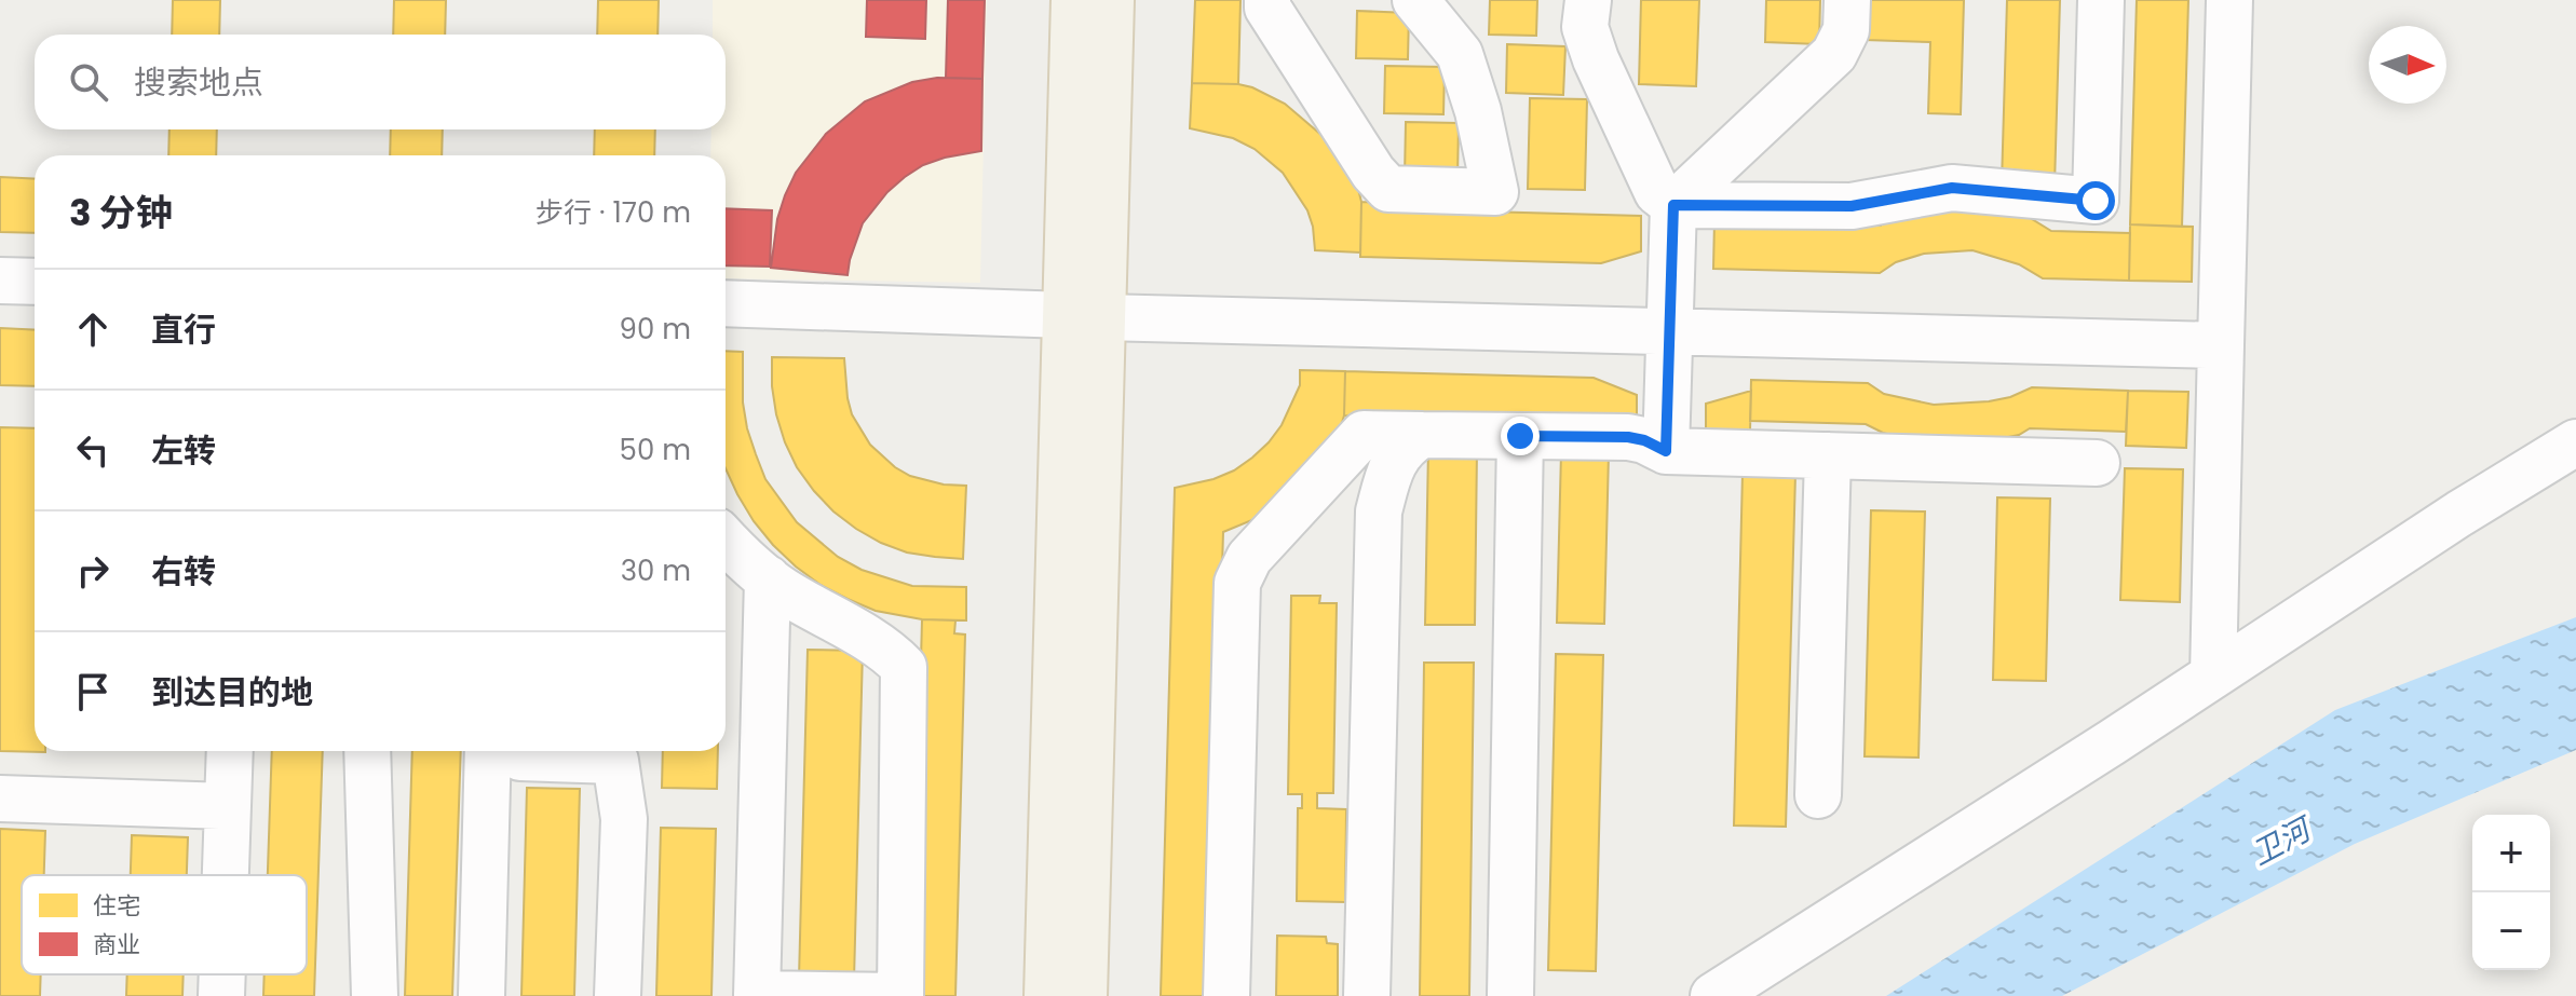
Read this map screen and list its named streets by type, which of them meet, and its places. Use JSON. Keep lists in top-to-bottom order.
{
  "water": ["卫河"],
  "legend": ["住宅", "商业"],
  "north": "right",
  "page": {
    "search": "搜索地点",
    "heading": ["3 分钟", "步行 · 170 m"],
    "list": [
      ["直行", "90 m"],
      ["左转", "50 m"],
      ["右转", "30 m"],
      "到达目的地"
    ],
    "map_buttons": ["+", "−"]
  }
}
